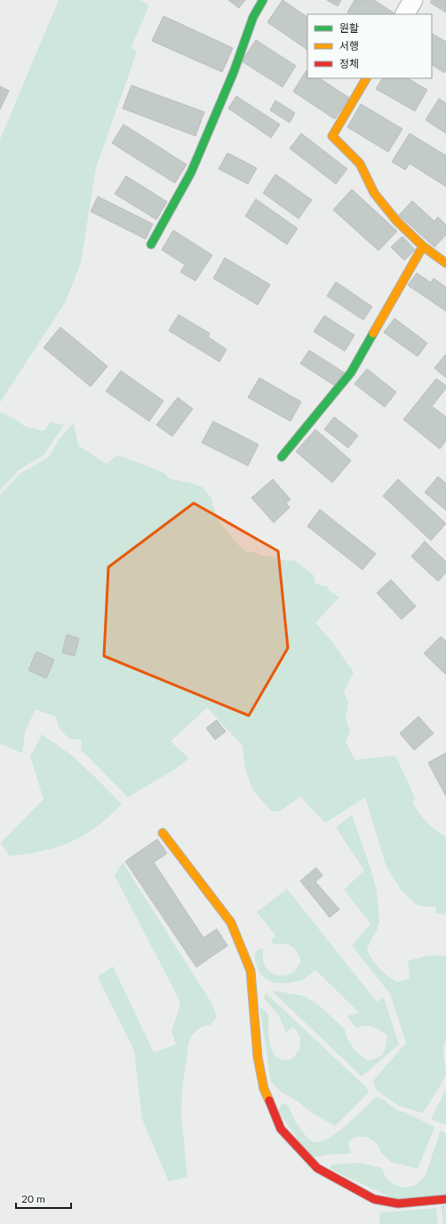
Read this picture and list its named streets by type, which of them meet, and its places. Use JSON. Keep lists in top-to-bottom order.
{
  "legend": ["원활", "서행", "정체"],
  "scale_bar": "20 m"
}
